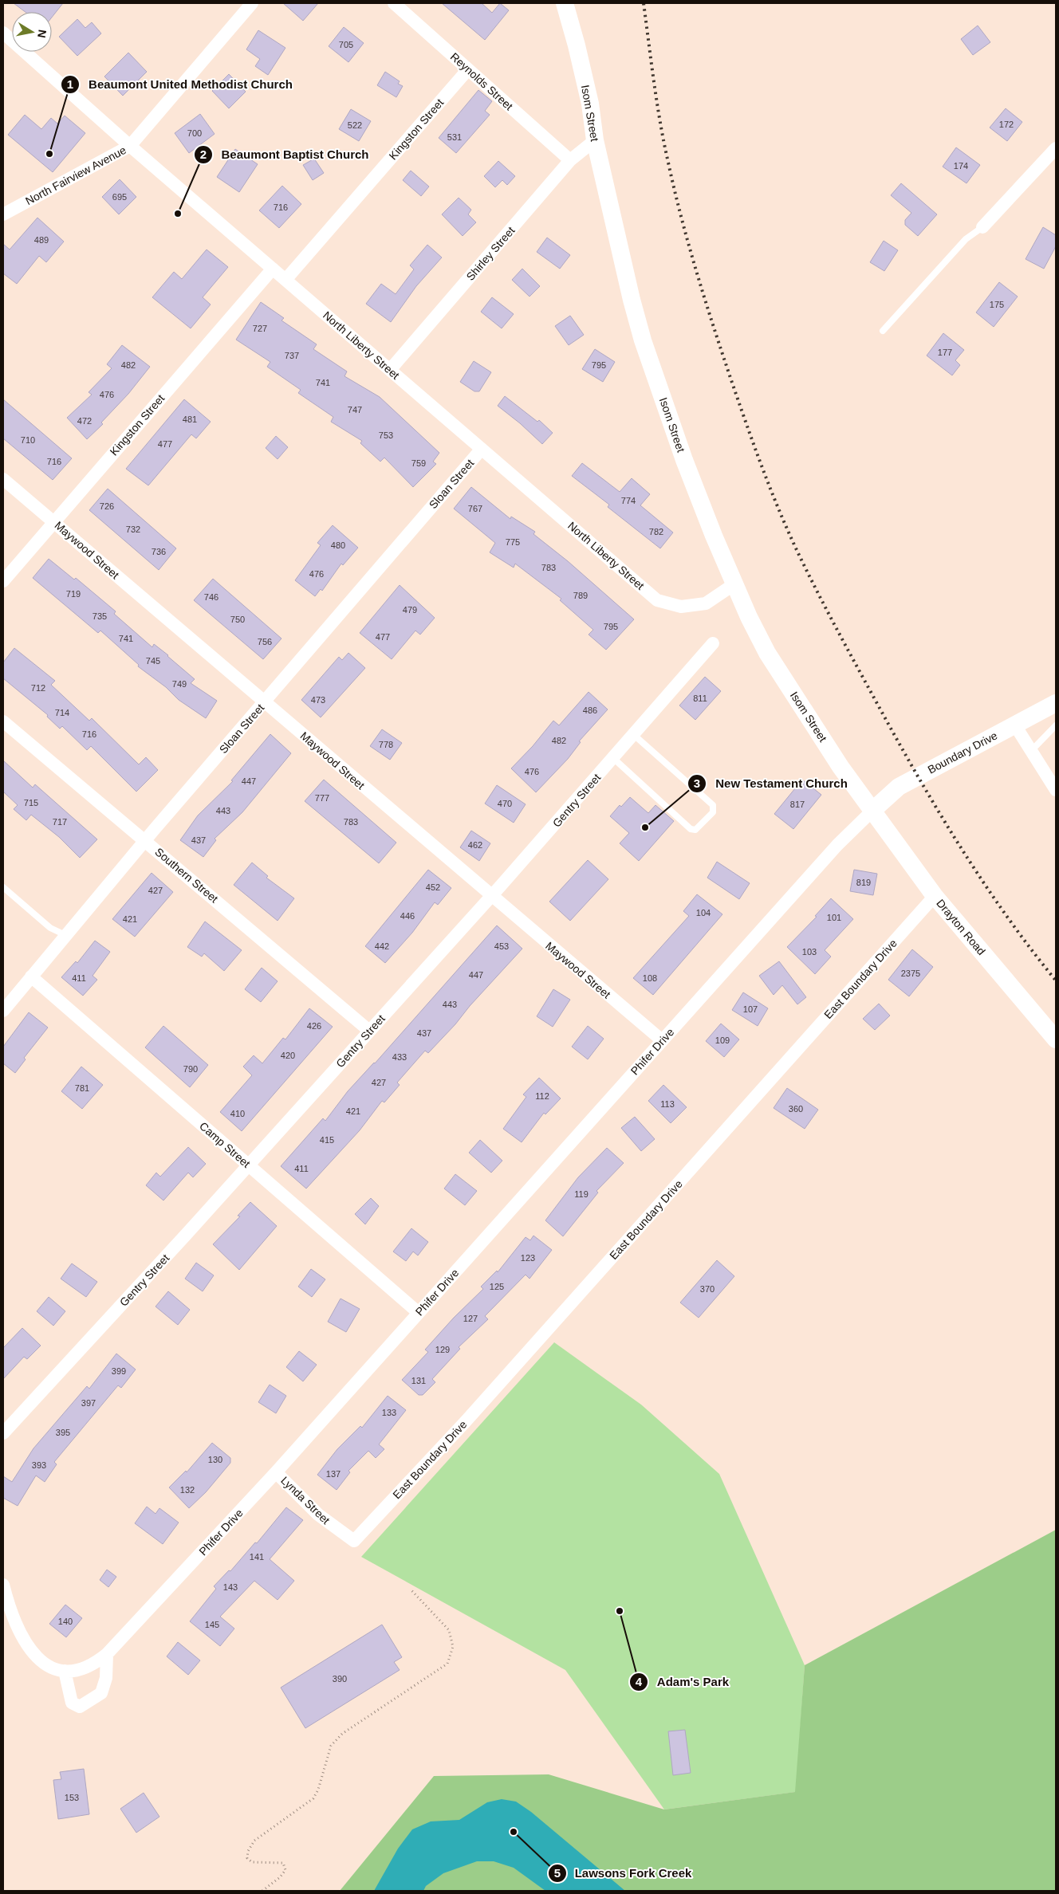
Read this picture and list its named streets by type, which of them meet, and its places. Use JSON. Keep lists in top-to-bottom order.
{
  "streets": {
    "main road": ["Isom Street", "Boundary Drive", "Drayton Road"],
    "street": [
      "Reynolds Street",
      "Kingston Street",
      "North Fairview Avenue",
      "Shirley Street",
      "North Liberty Street",
      "Sloan Street",
      "Maywood Street",
      "Gentry Street",
      "Southern Street",
      "East Boundary Drive",
      "Phifer Drive",
      "Camp Street",
      "Lynda Street"
    ]
  },
  "crossings": [
    ["Reynolds Street", "Kingston Street"],
    ["Reynolds Street", "Shirley Street"],
    ["Isom Street", "Shirley Street"],
    ["Isom Street", "North Liberty Street"],
    ["Isom Street", "Boundary Drive"],
    ["Isom Street", "Drayton Road"],
    ["Isom Street", "Phifer Drive"],
    ["Kingston Street", "North Liberty Street"],
    ["Kingston Street", "Maywood Street"],
    ["North Fairview Avenue", "North Liberty Street"],
    ["Shirley Street", "North Liberty Street"],
    ["North Liberty Street", "Sloan Street"],
    ["Sloan Street", "Maywood Street"],
    ["Sloan Street", "Southern Street"],
    ["Sloan Street", "Camp Street"],
    ["Maywood Street", "Gentry Street"],
    ["Maywood Street", "Phifer Drive"],
    ["Boundary Drive", "Drayton Road"],
    ["Boundary Drive", "Phifer Drive"],
    ["Gentry Street", "Southern Street"],
    ["Gentry Street", "Camp Street"],
    ["Drayton Road", "East Boundary Drive"],
    ["Drayton Road", "Phifer Drive"],
    ["East Boundary Drive", "Lynda Street"],
    ["Phifer Drive", "Camp Street"],
    ["Phifer Drive", "Lynda Street"]
  ],
  "places": [
    "Beaumont United Methodist Church",
    "Beaumont Baptist Church",
    "New Testament Church",
    "Adam's Park",
    "Lawsons Fork Creek"
  ],
  "house_numbers": [
    "705",
    "172",
    "522",
    "700",
    "531",
    "174",
    "695",
    "716",
    "489",
    "175",
    "727",
    "177",
    "737",
    "482",
    "795",
    "741",
    "476",
    "747",
    "481",
    "472",
    "753",
    "710",
    "477",
    "716",
    "759",
    "774",
    "726",
    "767",
    "732",
    "782",
    "775",
    "480",
    "736",
    "783",
    "476",
    "719",
    "789",
    "746",
    "479",
    "735",
    "750",
    "795",
    "477",
    "741",
    "756",
    "745",
    "749",
    "712",
    "811",
    "473",
    "486",
    "714",
    "716",
    "482",
    "778",
    "476",
    "447",
    "777",
    "715",
    "470",
    "817",
    "443",
    "717",
    "783",
    "437",
    "462",
    "819",
    "452",
    "427",
    "104",
    "446",
    "101",
    "421",
    "442",
    "453",
    "103",
    "2375",
    "447",
    "411",
    "108",
    "443",
    "107",
    "426",
    "437",
    "109",
    "420",
    "433",
    "790",
    "427",
    "781",
    "112",
    "113",
    "360",
    "421",
    "410",
    "415",
    "411",
    "119",
    "123",
    "125",
    "370",
    "127",
    "129",
    "399",
    "131",
    "397",
    "133",
    "395",
    "130",
    "393",
    "137",
    "132",
    "141",
    "143",
    "140",
    "145",
    "390",
    "153"
  ],
  "north": "right"
}
